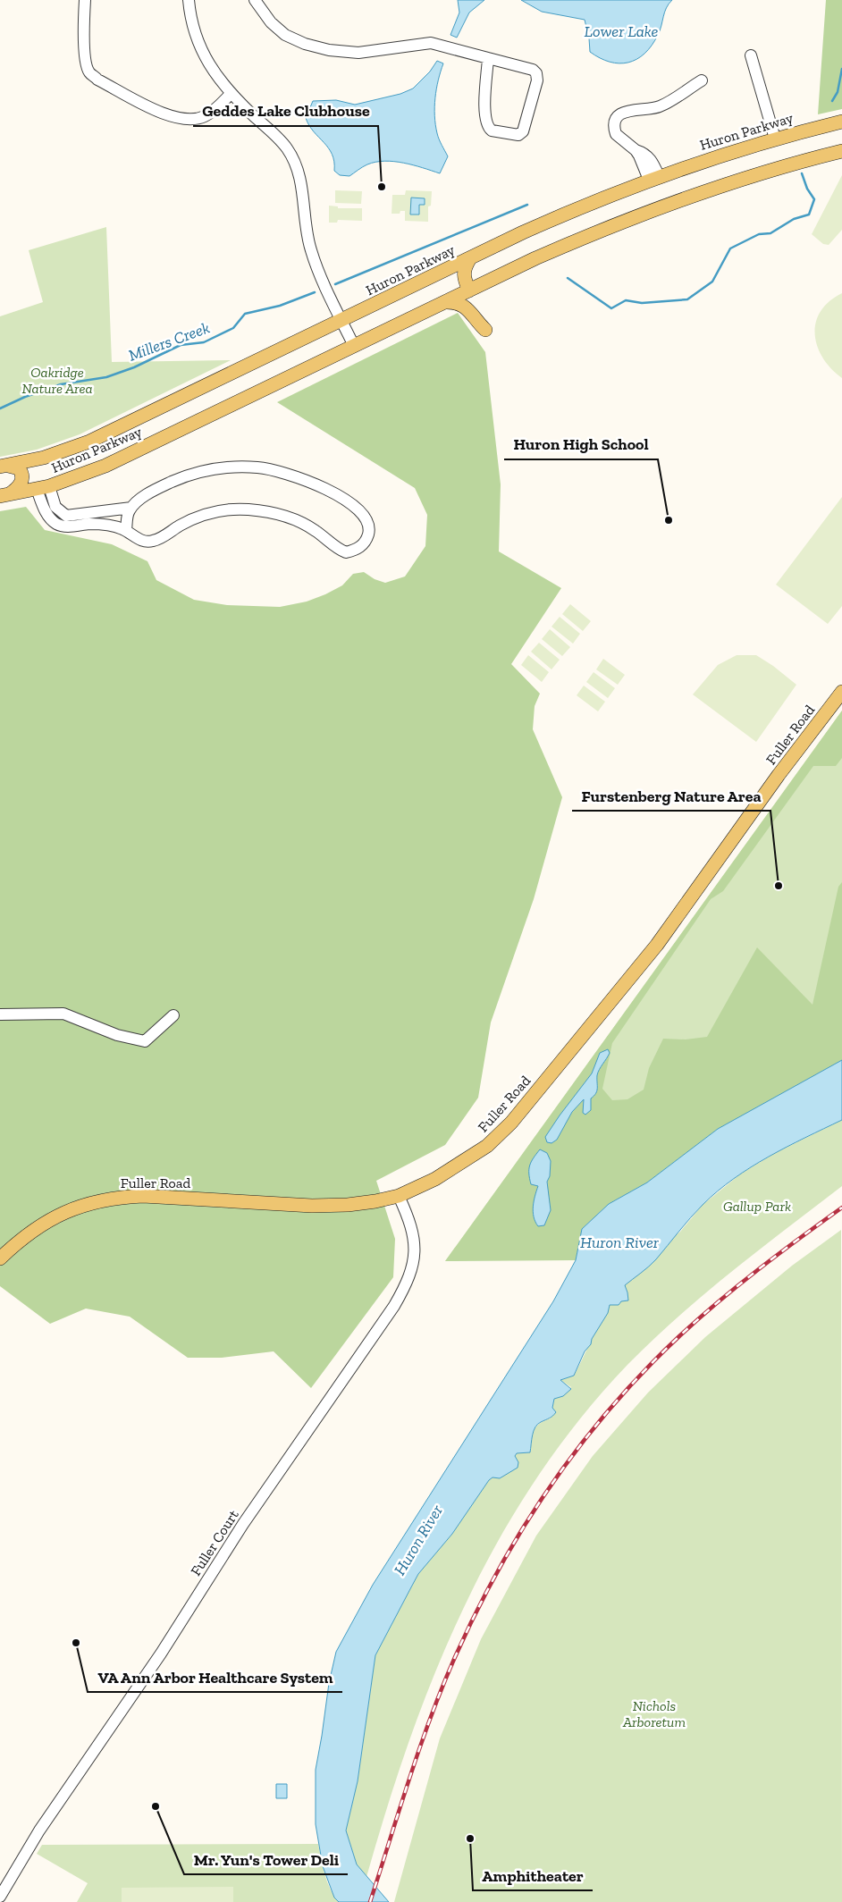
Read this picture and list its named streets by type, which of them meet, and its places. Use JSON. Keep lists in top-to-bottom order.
{
  "streets": {
    "main road": ["Huron Parkway", "Fuller Road"],
    "street": ["Fuller Court"]
  },
  "crossings": [
    ["Fuller Road", "Fuller Court"]
  ],
  "water": ["Lower Lake", "Millers Creek", "Huron River"],
  "parks": ["Oakridge Nature Area", "Gallup Park", "Nichols Arboretum"],
  "places": [
    "Geddes Lake Clubhouse",
    "Huron High School",
    "Furstenberg Nature Area",
    "VA Ann Arbor Healthcare System",
    "Mr. Yun's Tower Deli",
    "Amphitheater"
  ]
}
